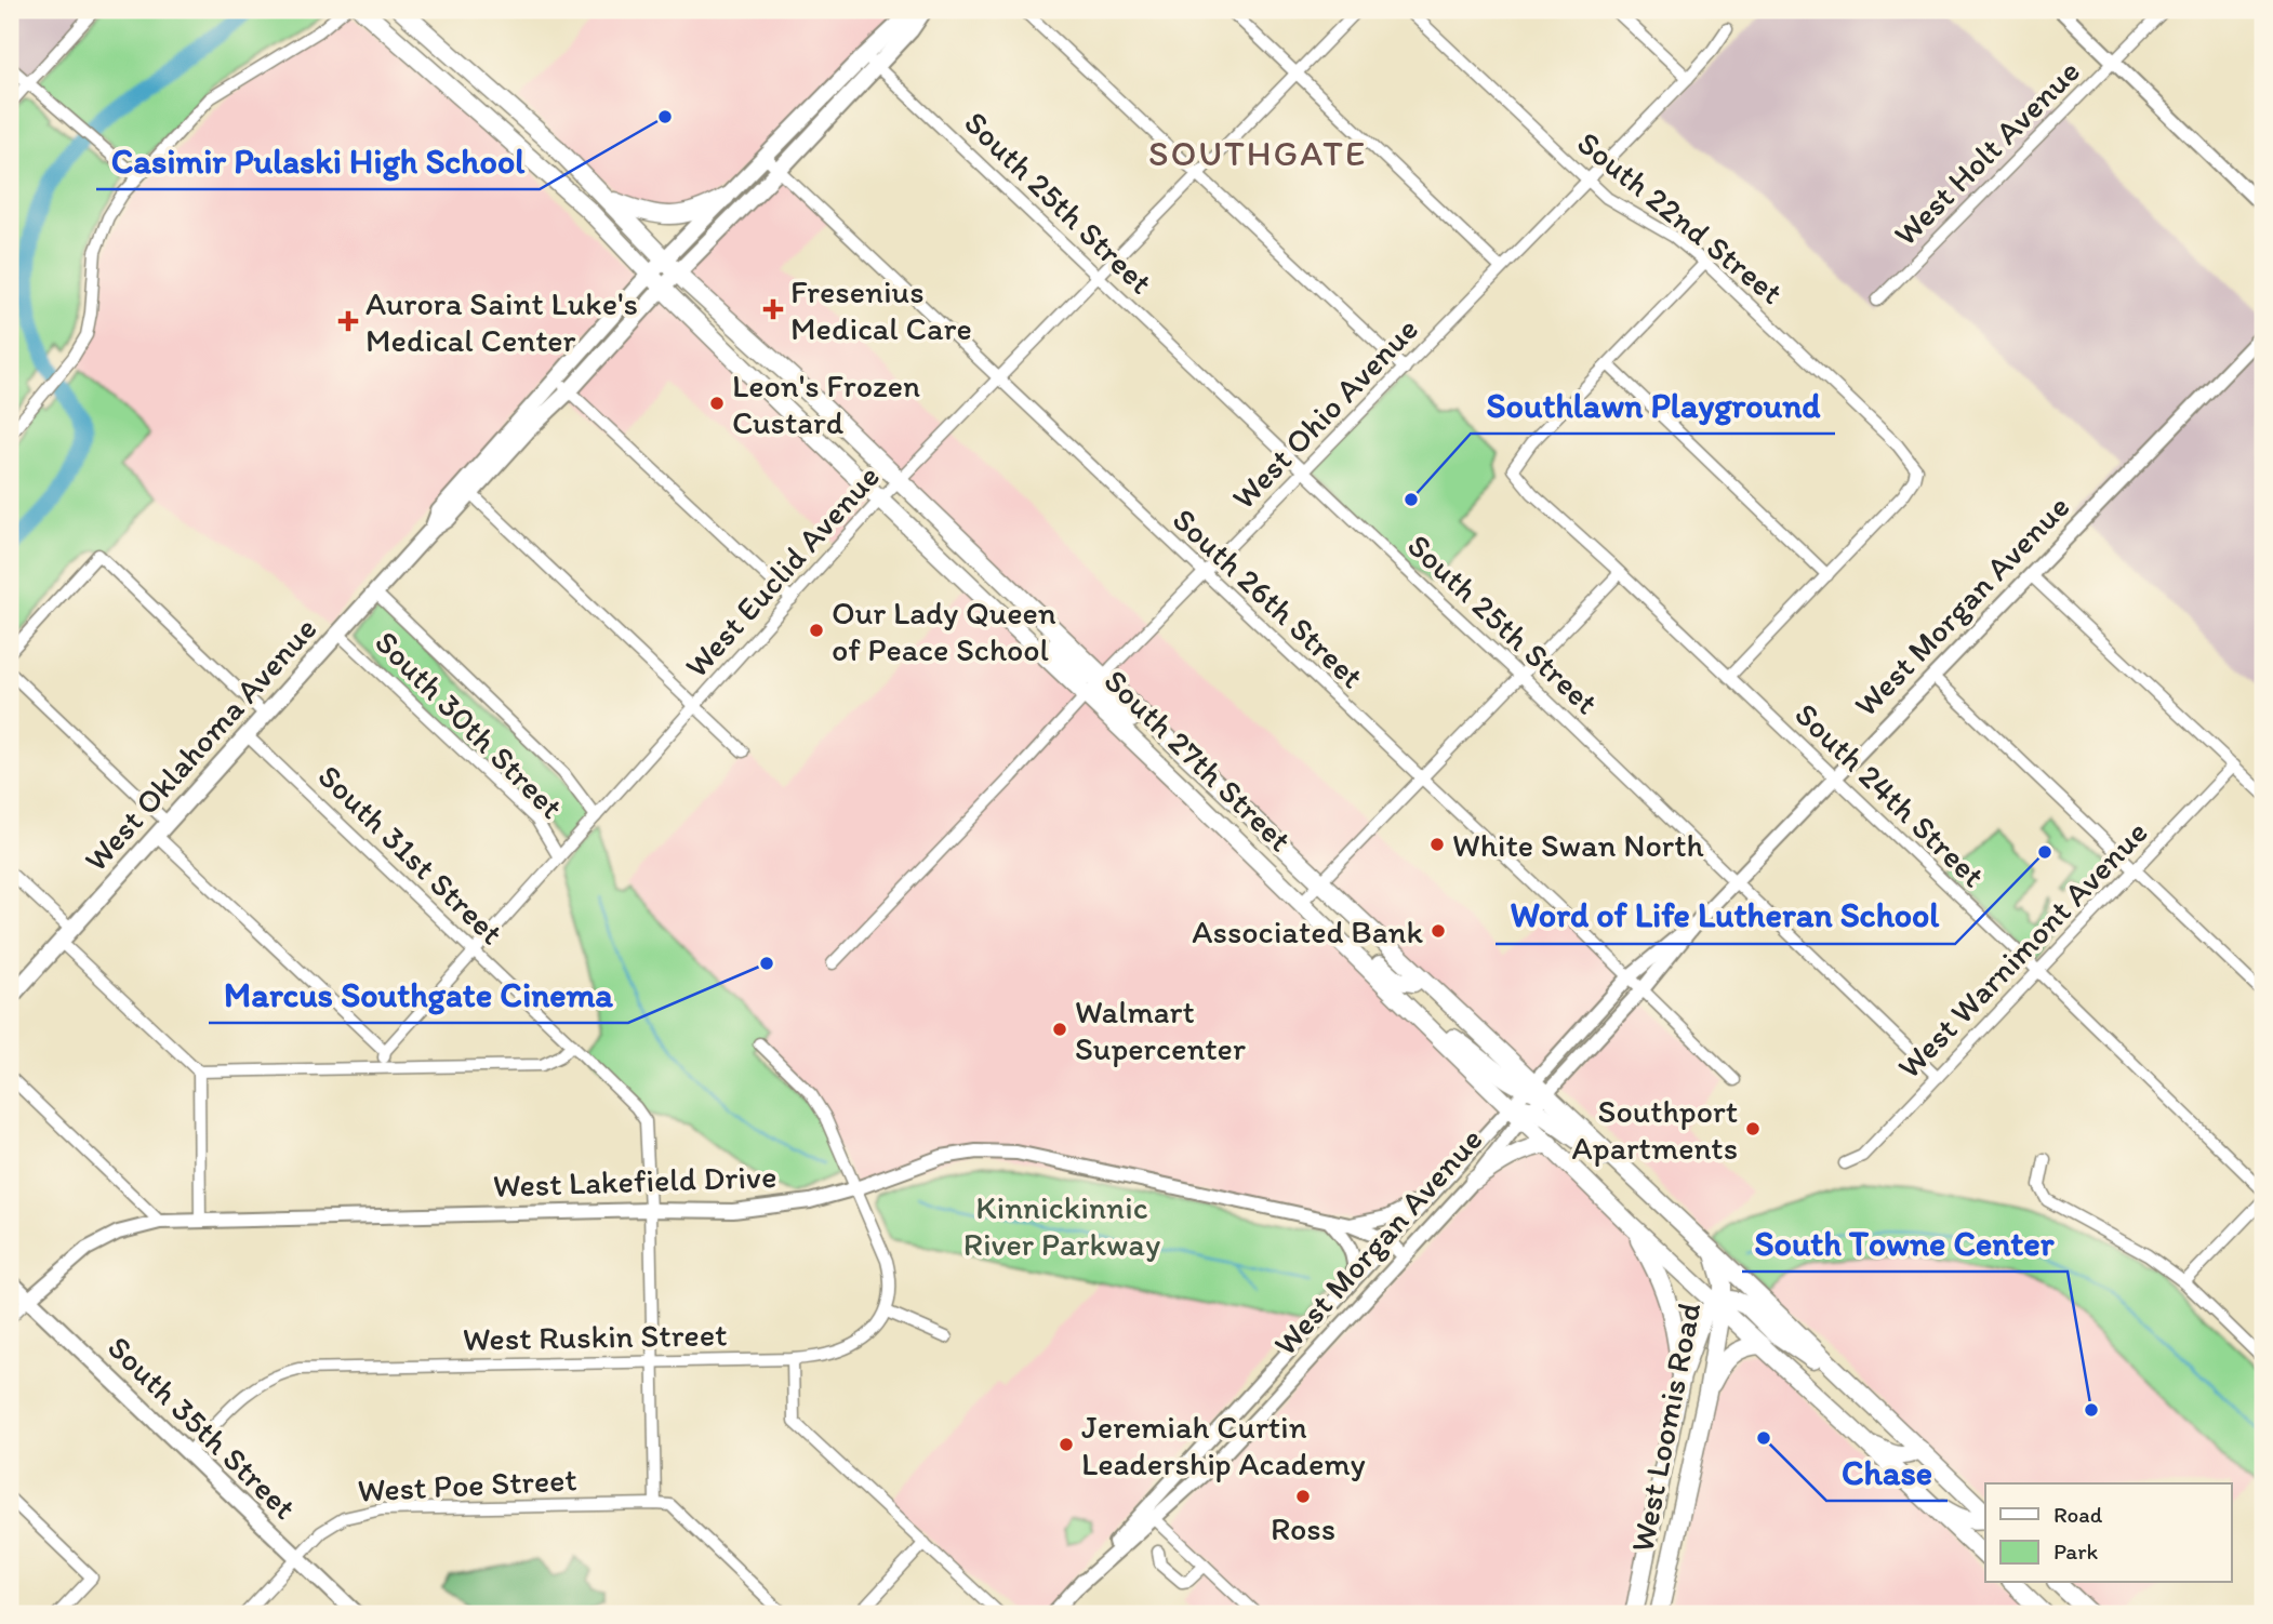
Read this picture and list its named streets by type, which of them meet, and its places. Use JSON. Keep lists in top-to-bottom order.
{
  "streets": {
    "main road": [
      "West Oklahoma Avenue",
      "South 27th Street",
      "South 35th Street",
      "West Loomis Road"
    ],
    "street": [
      "West Holt Avenue",
      "South 25th Street",
      "South 22nd Street",
      "West Ohio Avenue",
      "West Euclid Avenue",
      "South 26th Street",
      "West Morgan Avenue",
      "South 30th Street",
      "South 24th Street",
      "South 31st Street",
      "West Warnimont Avenue",
      "West Lakefield Drive",
      "West Ruskin Street",
      "West Poe Street"
    ]
  },
  "crossings": [
    ["South 25th Street", "West Ohio Avenue"],
    ["South 25th Street", "West Euclid Avenue"],
    ["South 25th Street", "West Morgan Avenue"],
    ["South 25th Street", "West Oklahoma Avenue"],
    ["South 25th Street", "West Warnimont Avenue"],
    ["South 22nd Street", "West Ohio Avenue"],
    ["West Ohio Avenue", "South 26th Street"],
    ["West Ohio Avenue", "South 27th Street"],
    ["West Euclid Avenue", "South 26th Street"],
    ["West Euclid Avenue", "South 30th Street"],
    ["West Euclid Avenue", "South 27th Street"],
    ["West Euclid Avenue", "South 31st Street"],
    ["South 26th Street", "West Morgan Avenue"],
    ["South 26th Street", "West Oklahoma Avenue"],
    ["West Morgan Avenue", "South 27th Street"],
    ["West Morgan Avenue", "South 24th Street"],
    ["West Morgan Avenue", "West Lakefield Drive"],
    ["South 30th Street", "West Oklahoma Avenue"],
    ["West Oklahoma Avenue", "South 27th Street"],
    ["West Oklahoma Avenue", "South 31st Street"],
    ["South 27th Street", "West Loomis Road"],
    ["South 24th Street", "West Warnimont Avenue"],
    ["South 31st Street", "West Lakefield Drive"],
    ["West Lakefield Drive", "South 35th Street"],
    ["West Ruskin Street", "South 35th Street"],
    ["South 35th Street", "West Poe Street"]
  ],
  "districts": ["SOUTHGATE"],
  "parks": ["Kinnickinnic River Parkway"],
  "places": {
    "other": [
      "Casimir Pulaski High School",
      "Leon's Frozen Custard",
      "Southlawn Playground",
      "Our Lady Queen of Peace School",
      "White Swan North",
      "Word of Life Lutheran School",
      "Associated Bank",
      "Marcus Southgate Cinema",
      "Walmart Supercenter",
      "Southport Apartments",
      "South Towne Center",
      "Chase",
      "Jeremiah Curtin Leadership Academy",
      "Ross"
    ],
    "health": ["Fresenius Medical Care", "Aurora Saint Luke's Medical Center"]
  },
  "legend": ["Road", "Park"]
}
